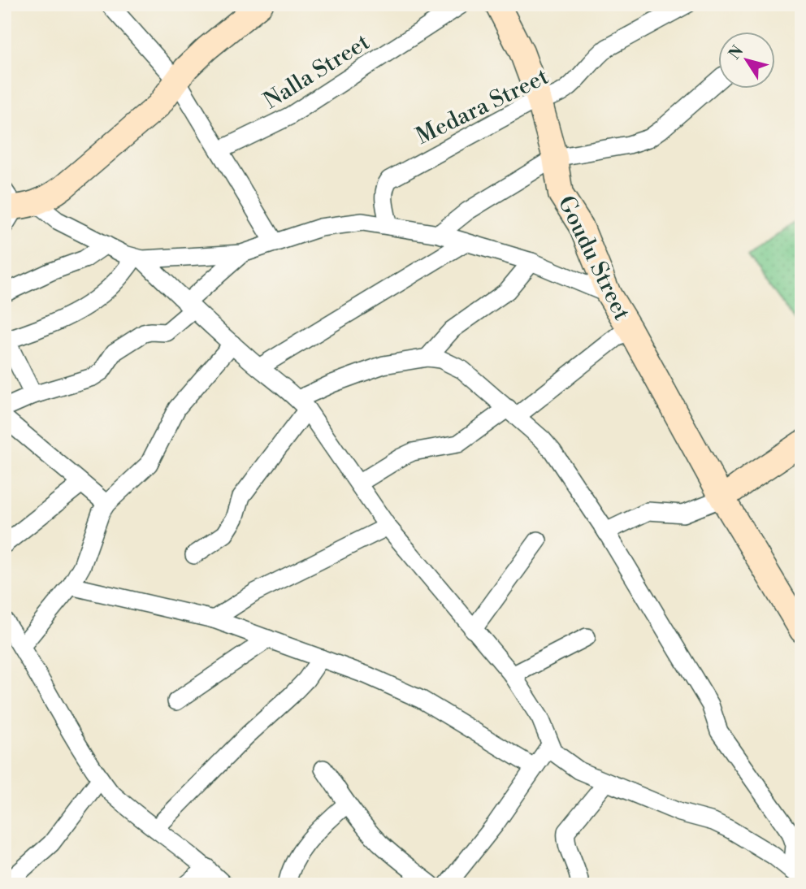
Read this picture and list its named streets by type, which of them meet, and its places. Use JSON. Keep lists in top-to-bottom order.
{
  "streets": {
    "street": ["Nalla Street", "Medara Street", "Goudu Street"]
  },
  "crossings": [
    ["Medara Street", "Goudu Street"]
  ],
  "north": "top left"
}
